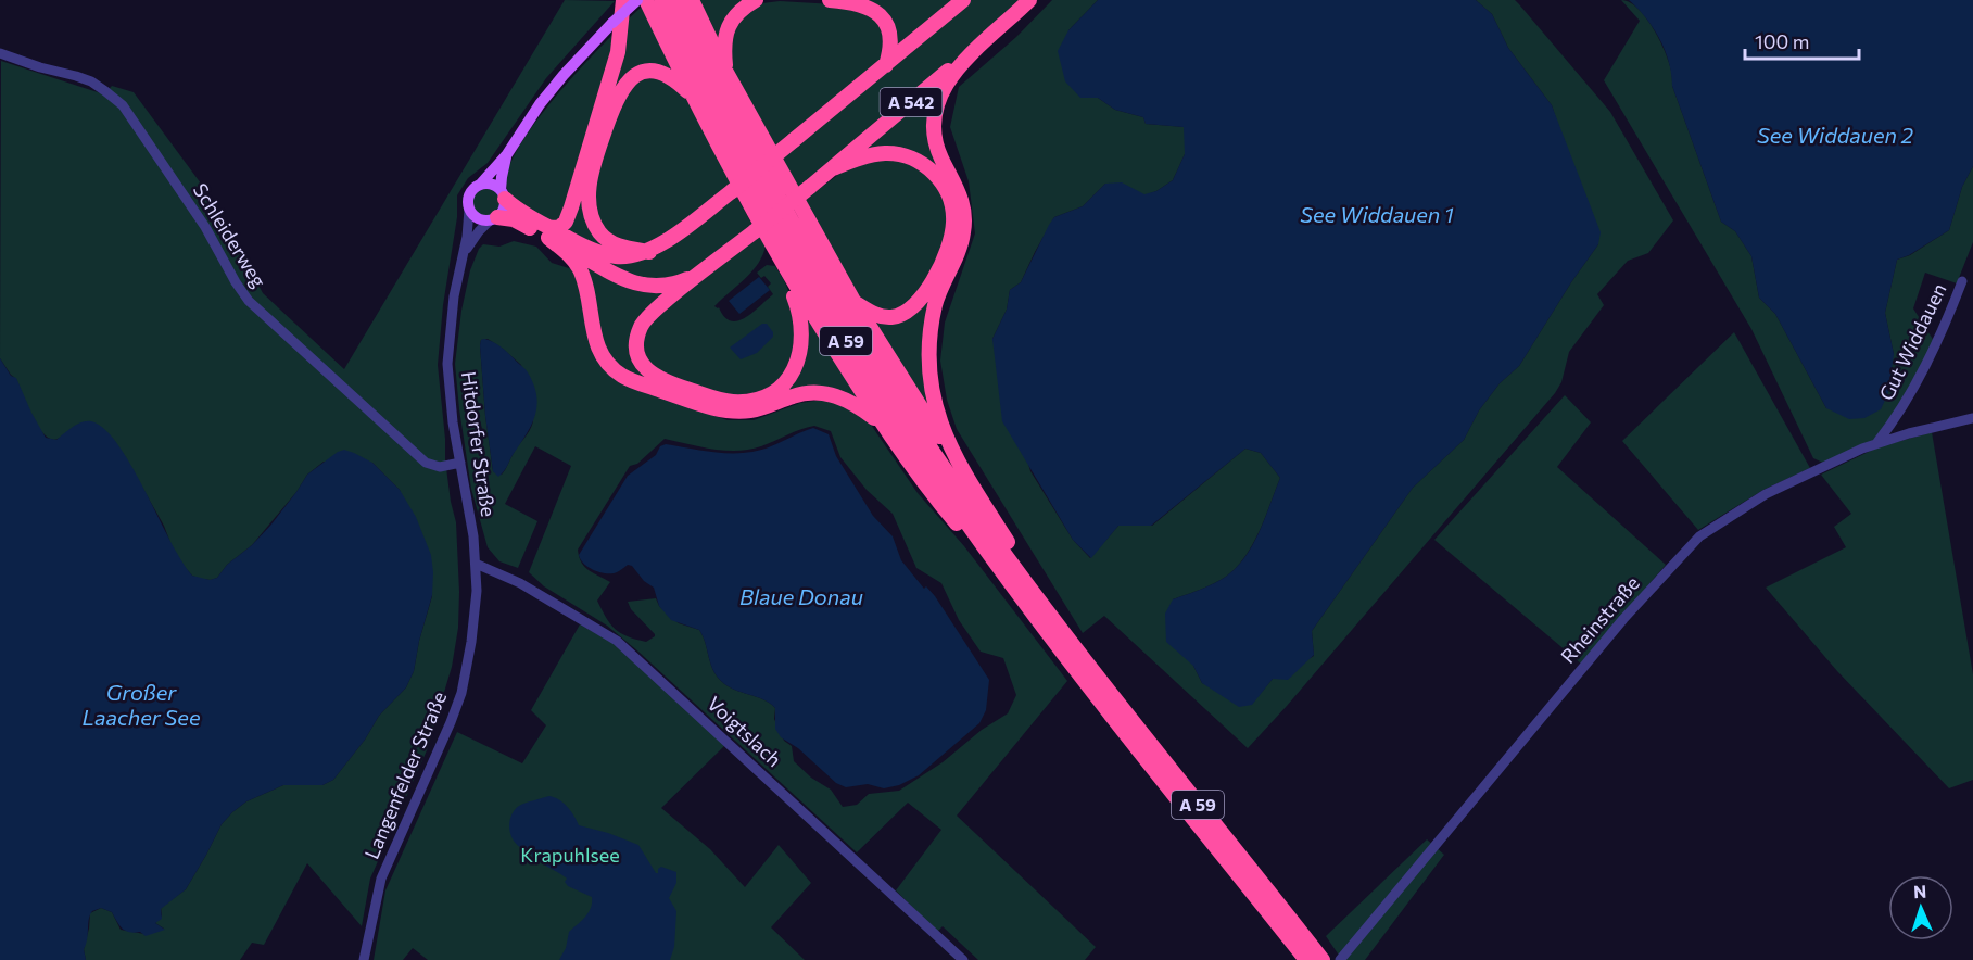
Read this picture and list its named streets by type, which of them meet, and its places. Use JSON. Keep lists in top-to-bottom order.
{
  "streets": {
    "highway": ["A 542", "A 59"],
    "street": [
      "Schleiderweg",
      "Gut Widdauen",
      "Hitdorfer Straße",
      "Rheinstraße",
      "Voigtslach",
      "Langenfelder Straße"
    ]
  },
  "crossings": [
    ["A 542", "Hitdorfer Straße"],
    ["Schleiderweg", "Hitdorfer Straße"],
    ["Gut Widdauen", "Rheinstraße"],
    ["Hitdorfer Straße", "Voigtslach"],
    ["Hitdorfer Straße", "Langenfelder Straße"],
    ["Voigtslach", "Langenfelder Straße"]
  ],
  "water": [
    "See Widdauen 2",
    "See Widdauen 1",
    "Blaue Donau",
    "Großer Laacher See"
  ],
  "parks": ["Krapuhlsee"],
  "scale_bar": "100 m",
  "north": "top"
}
